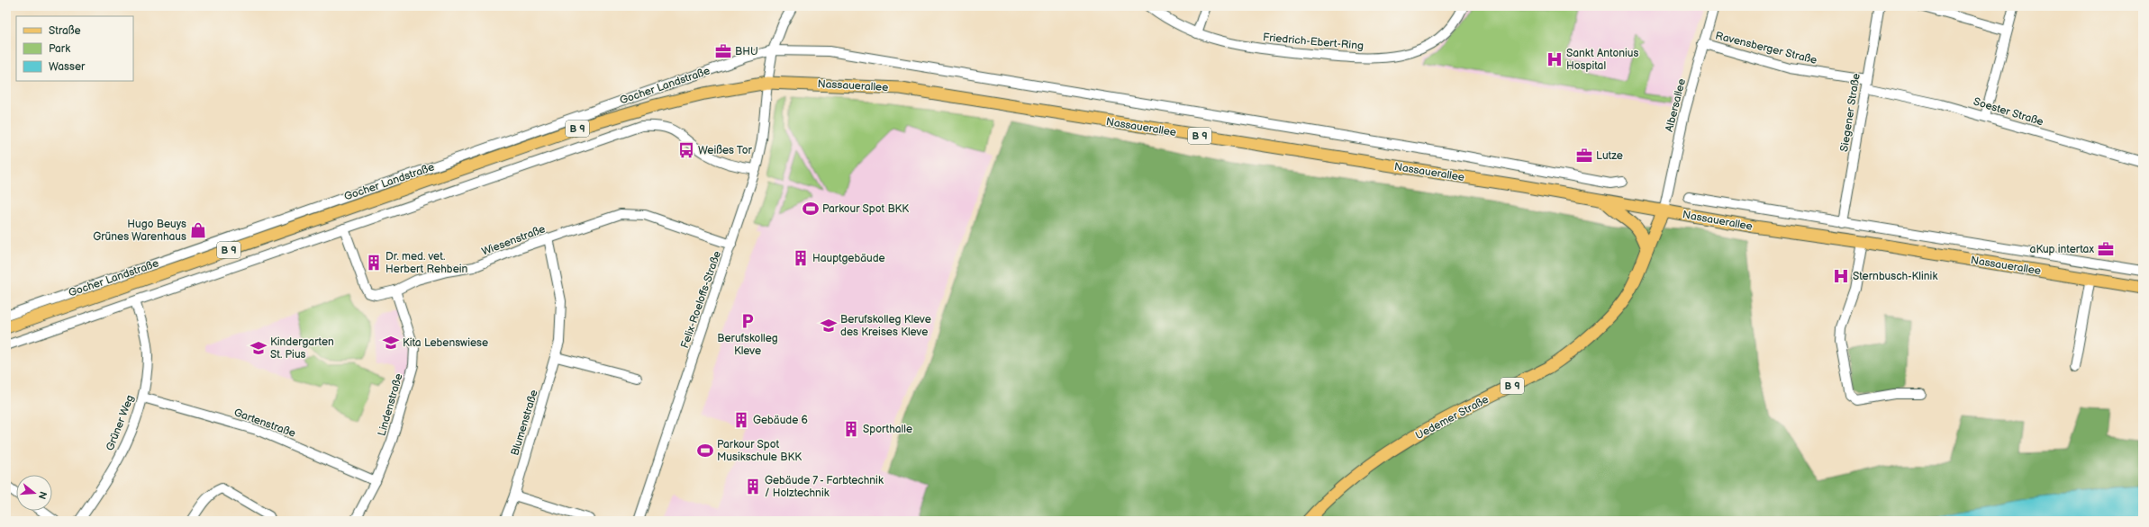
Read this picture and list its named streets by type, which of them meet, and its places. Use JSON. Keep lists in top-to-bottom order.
{
  "streets": {
    "main road": [
      "Gocher Landstraße",
      "Nassauerallee",
      "B 9",
      "Uedemer Straße"
    ],
    "street": [
      "Friedrich-Ebert-Ring",
      "Ravensberger Straße",
      "Albersallee",
      "Soester Straße",
      "Siegener Straße",
      "Wiesenstraße",
      "Felix-Roeloffs-Straße",
      "Lindenstraße",
      "Grüner Weg",
      "Gartenstraße",
      "Blumenstraße"
    ]
  },
  "crossings": [
    ["Ravensberger Straße", "Albersallee"],
    ["Ravensberger Straße", "Soester Straße"],
    ["Ravensberger Straße", "Siegener Straße"],
    ["Gocher Landstraße", "Nassauerallee"],
    ["Gocher Landstraße", "Felix-Roeloffs-Straße"],
    ["Nassauerallee", "Albersallee"],
    ["Nassauerallee", "Siegener Straße"],
    ["Nassauerallee", "Felix-Roeloffs-Straße"],
    ["Nassauerallee", "Uedemer Straße"],
    ["Albersallee", "Uedemer Straße"],
    ["Soester Straße", "Siegener Straße"],
    ["Wiesenstraße", "Felix-Roeloffs-Straße"],
    ["Wiesenstraße", "Lindenstraße"],
    ["Wiesenstraße", "Blumenstraße"],
    ["Lindenstraße", "Gartenstraße"],
    ["Grüner Weg", "Gartenstraße"]
  ],
  "places": {
    "office": ["BHU", "Lutze", "aKup intertax"],
    "hospital": ["Sankt Antonius Hospital", "Sternbusch-Klinik"],
    "bus stop": ["Weißes Tor"],
    "sports": ["Parkour Spot BKK", "Parkour Spot Musikschule BKK"],
    "shop": ["Hugo Beuys Grünes Warenhaus"],
    "building": [
      "Hauptgebäude",
      "Dr. med. vet. Herbert Rehbein",
      "Gebäude 6",
      "Sporthalle",
      "Gebäude 7 - Farbtechnik / Holztechnik"
    ],
    "parking": ["Berufskolleg Kleve"],
    "school or university": ["Berufskolleg Kleve des Kreises Kleve", "Kita Lebenswiese", "Kindergarten St. Pius"]
  },
  "legend": ["Straße", "Park", "Wasser"],
  "north": "right"
}
